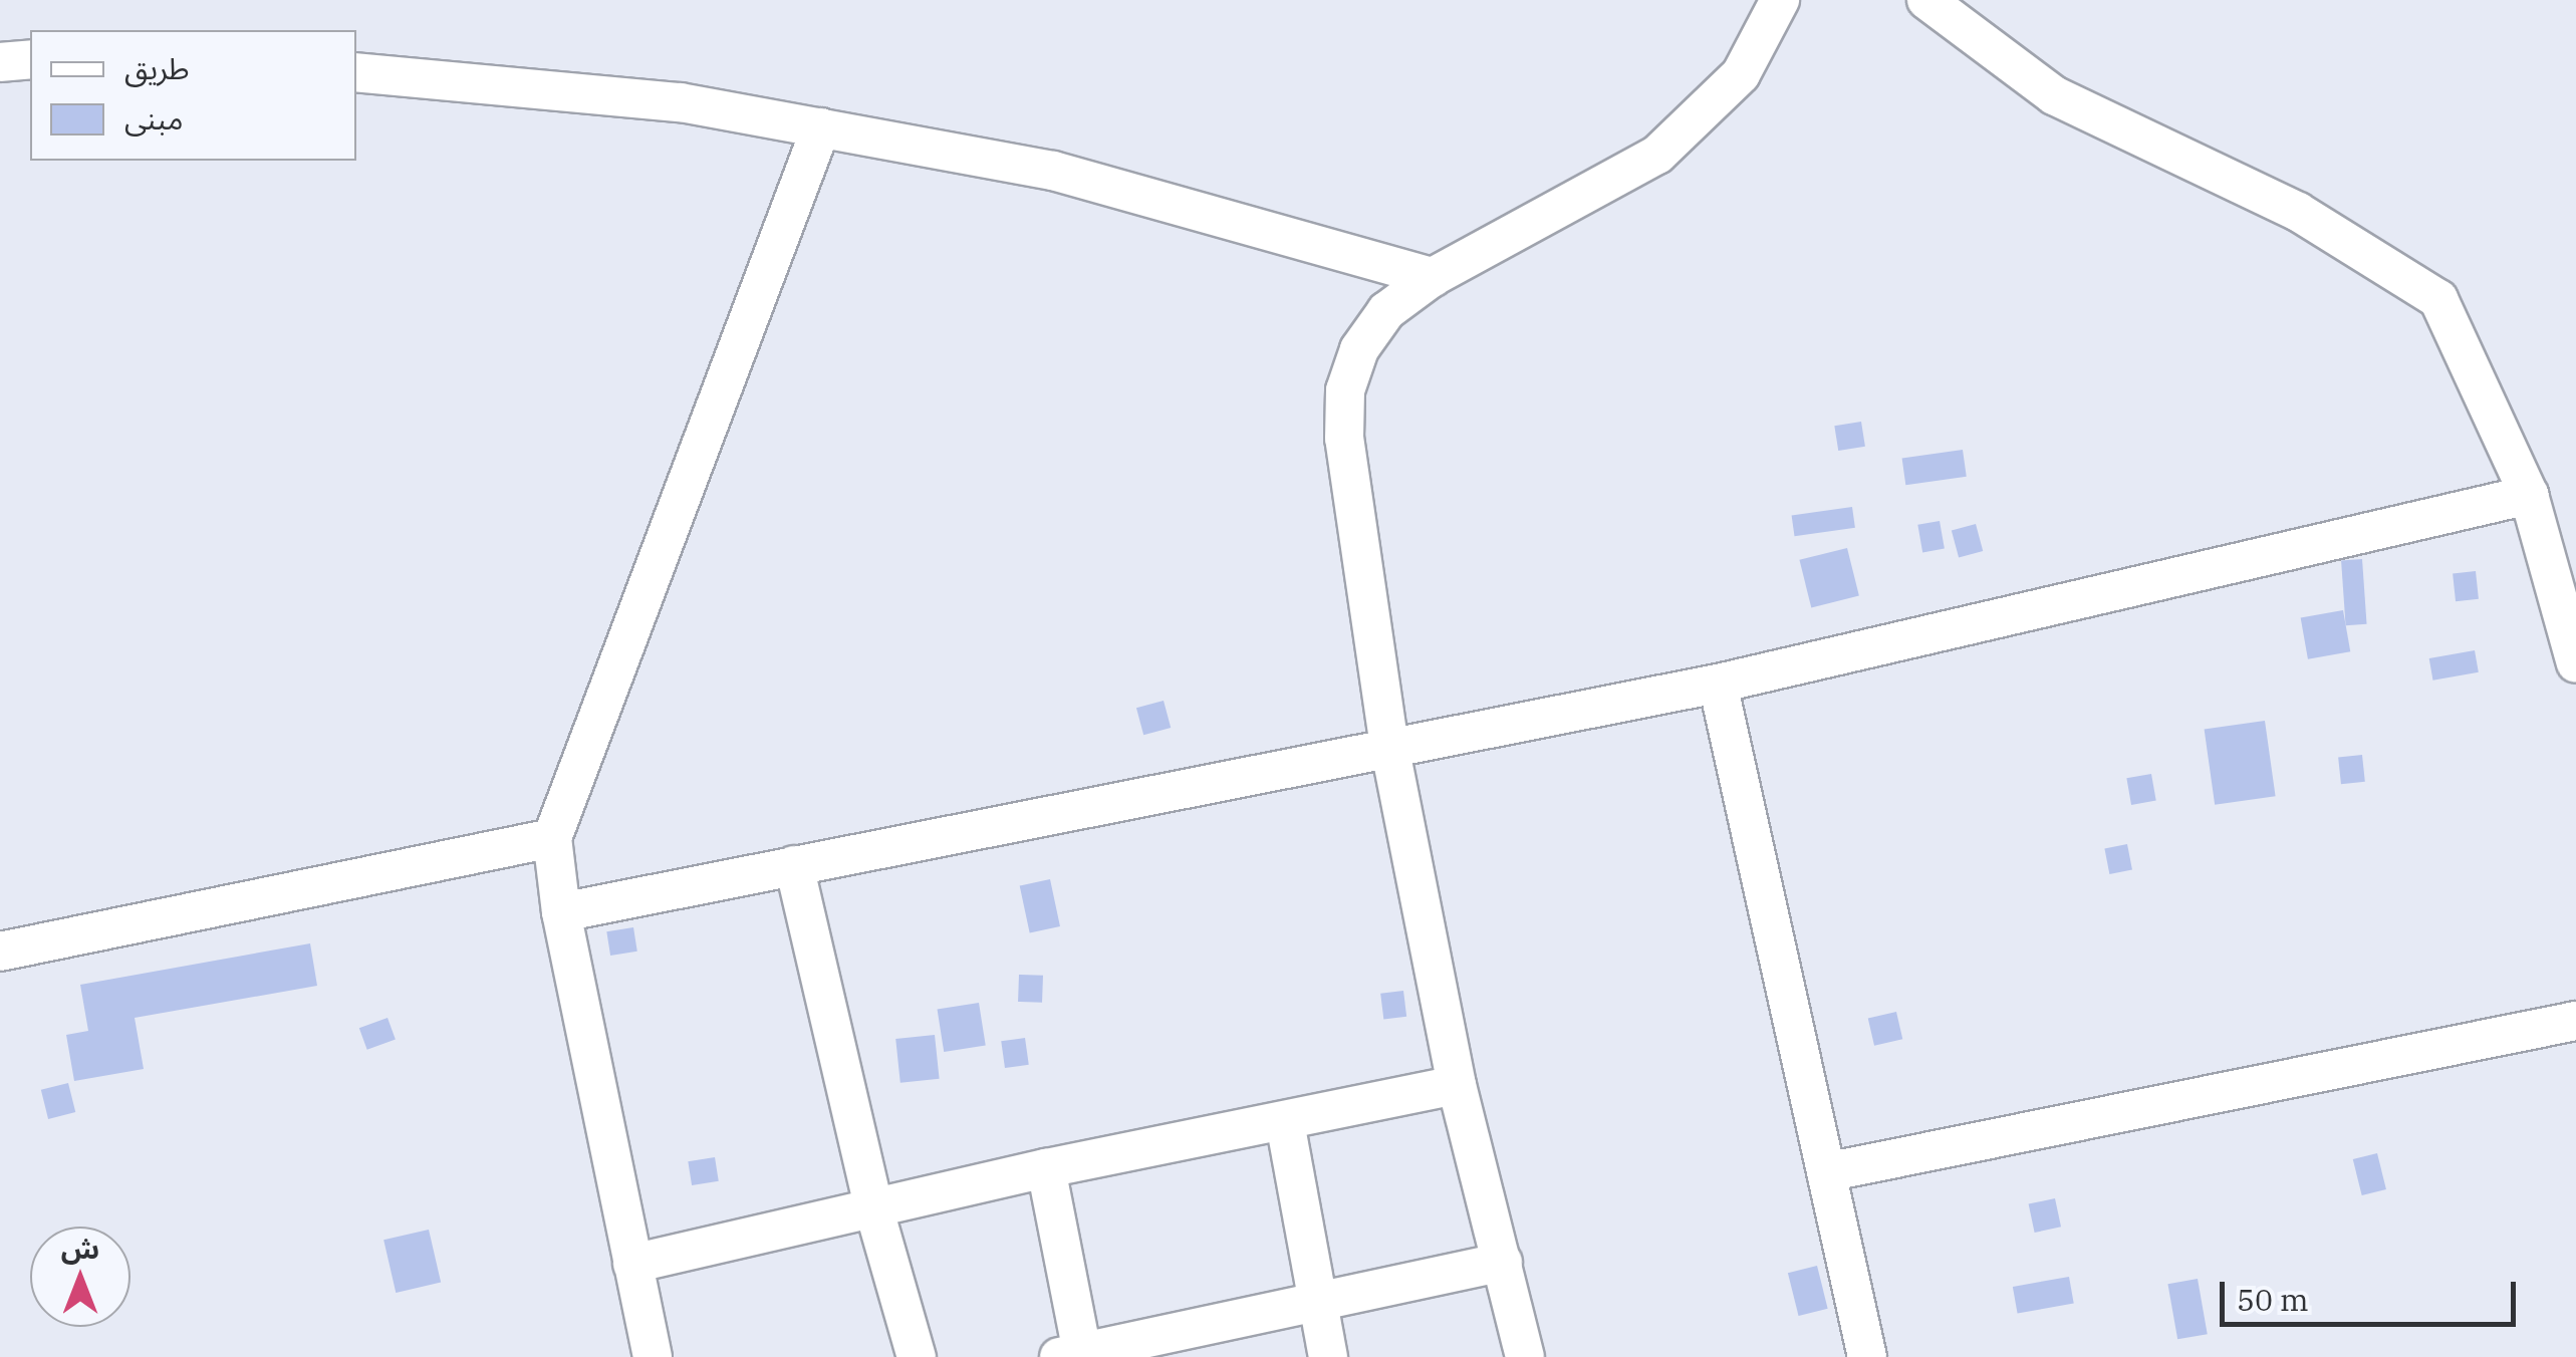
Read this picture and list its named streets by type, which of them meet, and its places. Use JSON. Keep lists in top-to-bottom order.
{
  "legend": ["طريق", "مبنى"],
  "scale_bar": "50 m",
  "north": "top"
}
